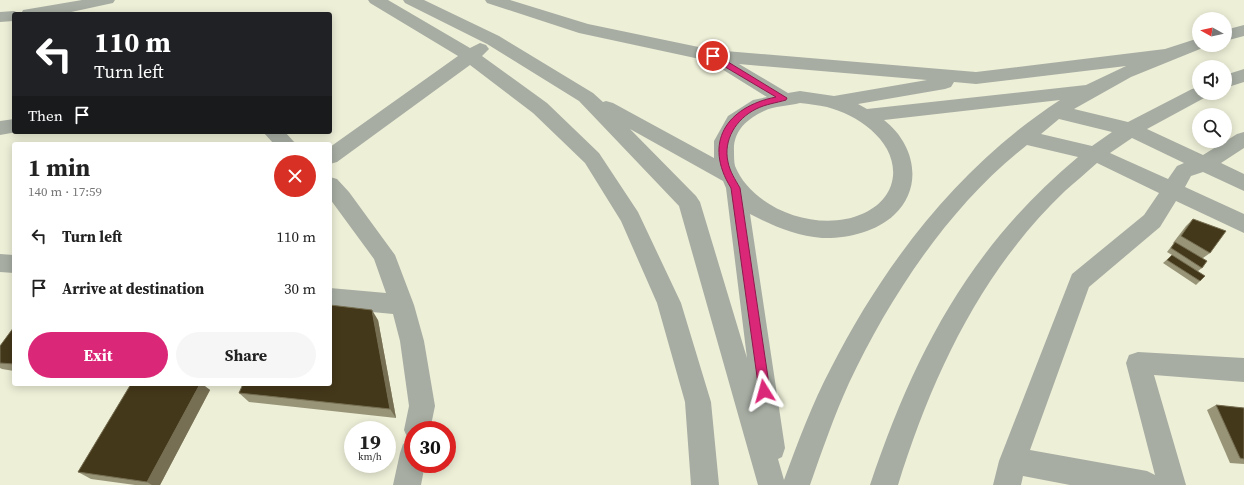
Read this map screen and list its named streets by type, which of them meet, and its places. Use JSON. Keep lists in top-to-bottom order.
{
  "north": "left",
  "page": {
    "turn": ["110 m", "Turn left"],
    "then": "Then",
    "heading": ["1 min", "140 m · 17:59"],
    "list": [
      {
        "name": "Turn left",
        "value": "110 m"
      },
      {
        "name": "Arrive at destination",
        "value": "30 m"
      }
    ],
    "buttons": ["Exit", "Share"],
    "speed": "19 km/h",
    "limit": "30"
  }
}
